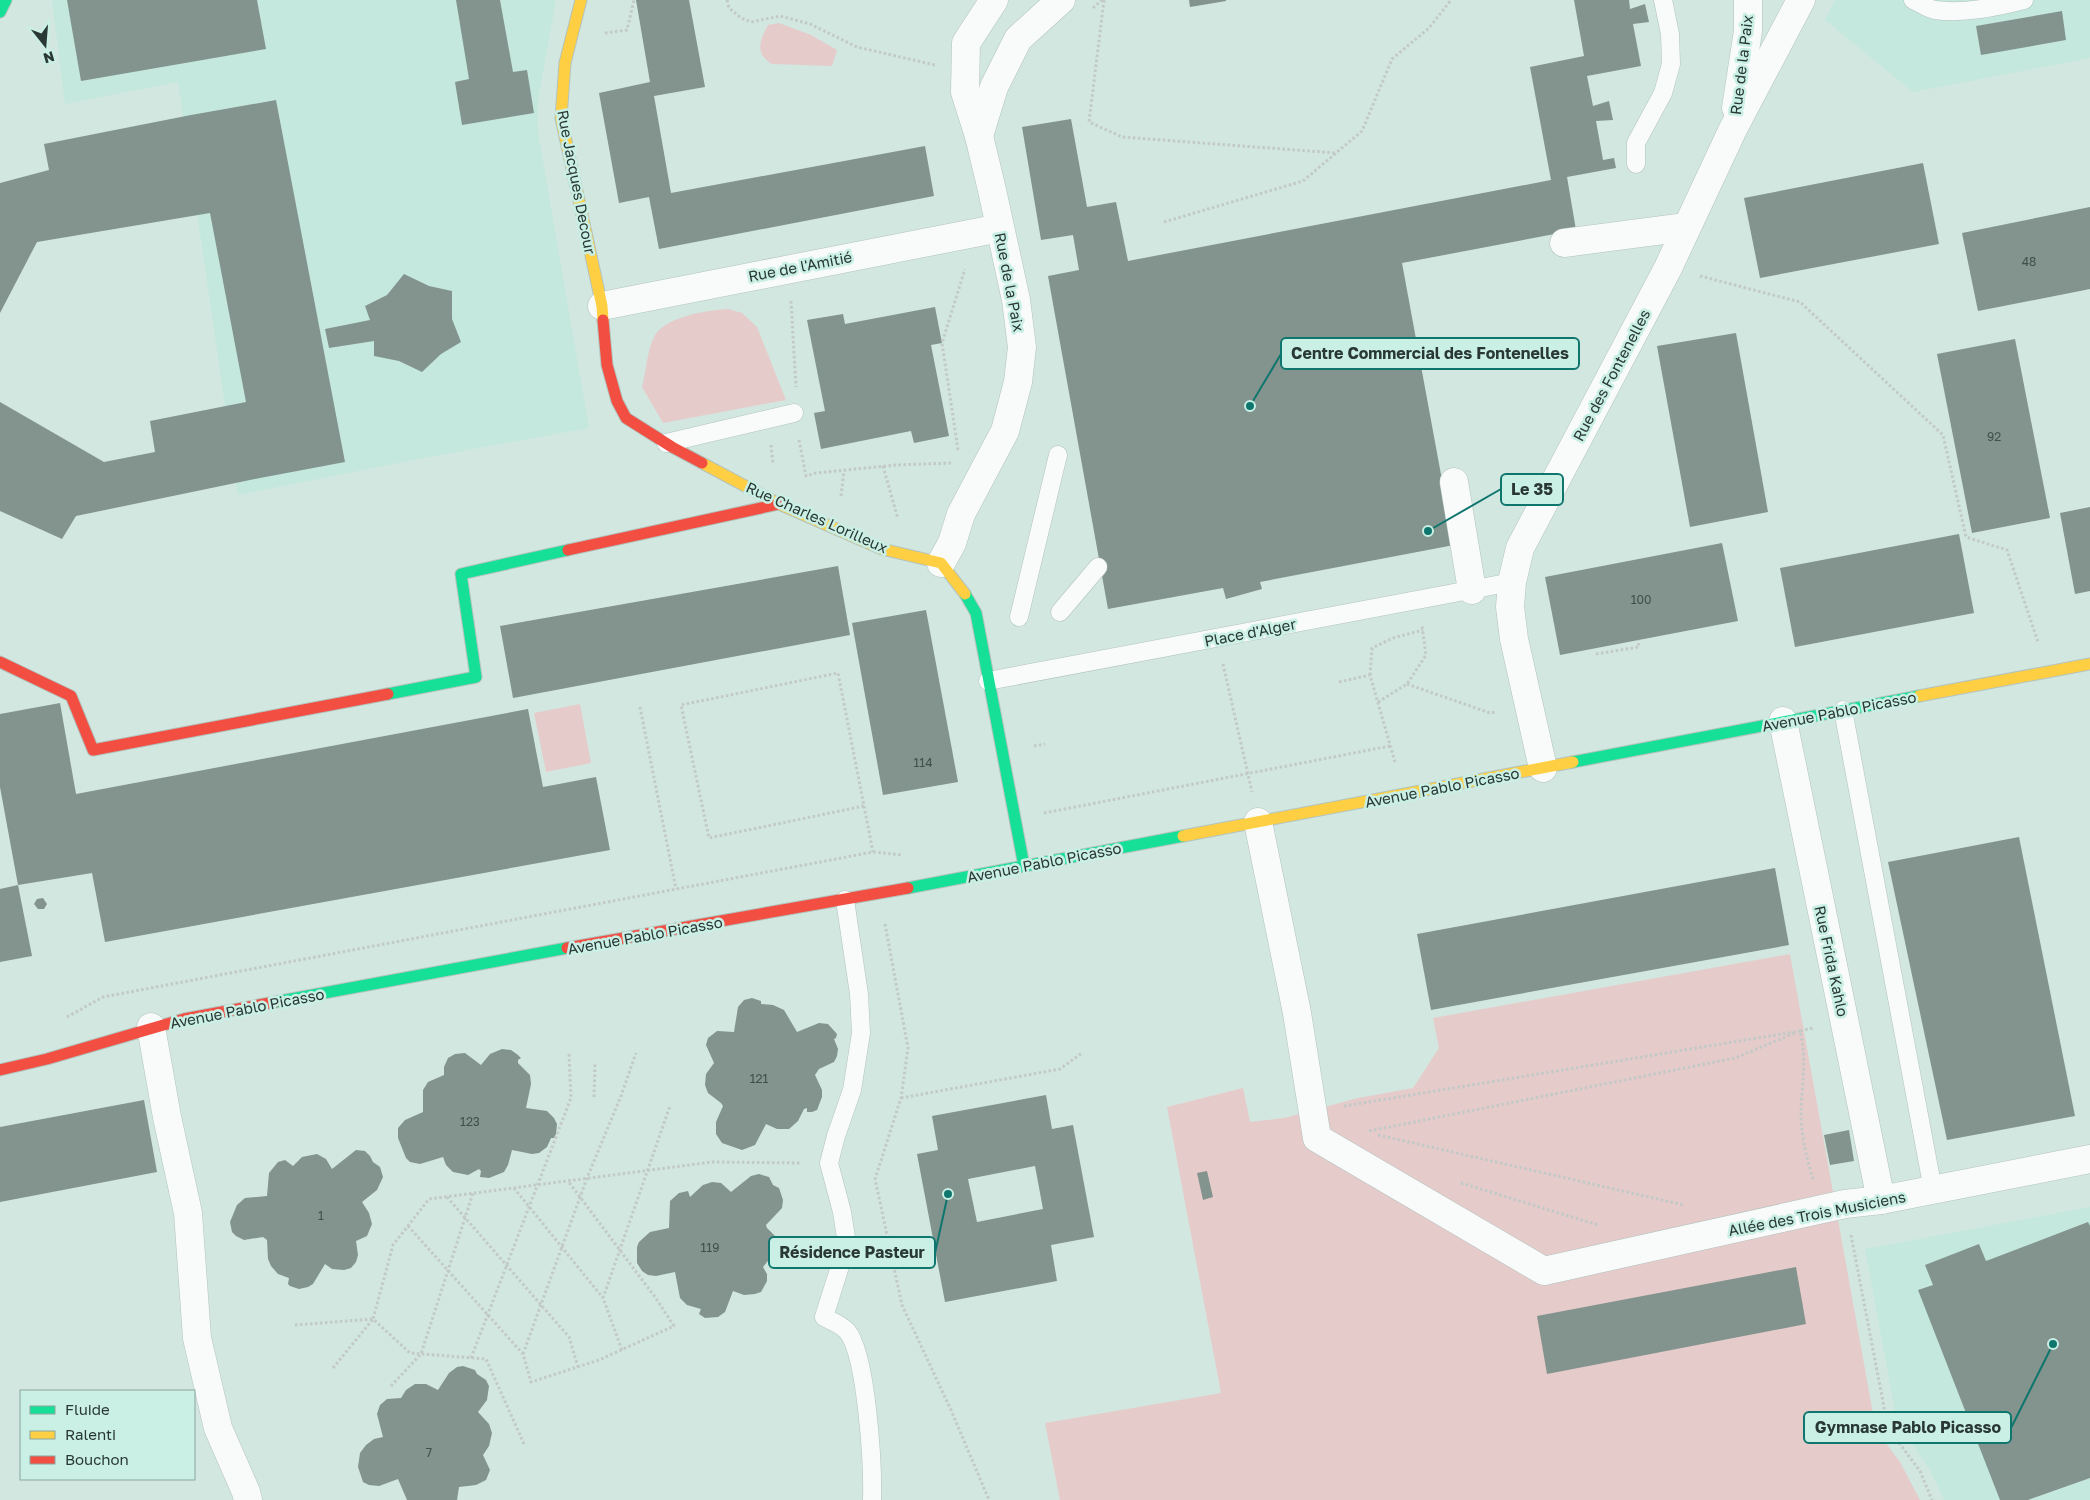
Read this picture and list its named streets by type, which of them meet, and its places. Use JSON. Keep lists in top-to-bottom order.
{
  "streets": {
    "street": [
      "Rue de la Paix",
      "Rue Jacques Decour",
      "Rue de l'Amitié",
      "Rue des Fontenelles",
      "Rue Charles Lorilleux",
      "Avenue Pablo Picasso",
      "Rue Frida Kahlo",
      "Allée des Trois Musiciens"
    ],
    "lane": ["Place d'Alger"]
  },
  "crossings": [
    ["Rue de la Paix", "Rue de l'Amitié"],
    ["Rue de la Paix", "Rue des Fontenelles"],
    ["Rue de la Paix", "Rue Charles Lorilleux"],
    ["Rue Jacques Decour", "Rue de l'Amitié"],
    ["Rue Jacques Decour", "Rue Charles Lorilleux"],
    ["Rue de l'Amitié", "Rue Charles Lorilleux"],
    ["Rue des Fontenelles", "Place d'Alger"],
    ["Rue des Fontenelles", "Avenue Pablo Picasso"],
    ["Avenue Pablo Picasso", "Rue Frida Kahlo"],
    ["Rue Frida Kahlo", "Allée des Trois Musiciens"]
  ],
  "places": [
    "Centre Commercial des Fontenelles",
    "Le 35",
    "Résidence Pasteur",
    "Gymnase Pablo Picasso"
  ],
  "house_numbers": [
    "48",
    "92",
    "100",
    "114",
    "121",
    "123",
    "1",
    "119",
    "7"
  ],
  "legend": ["Fluide", "Ralenti", "Bouchon"],
  "north": "bottom"
}
